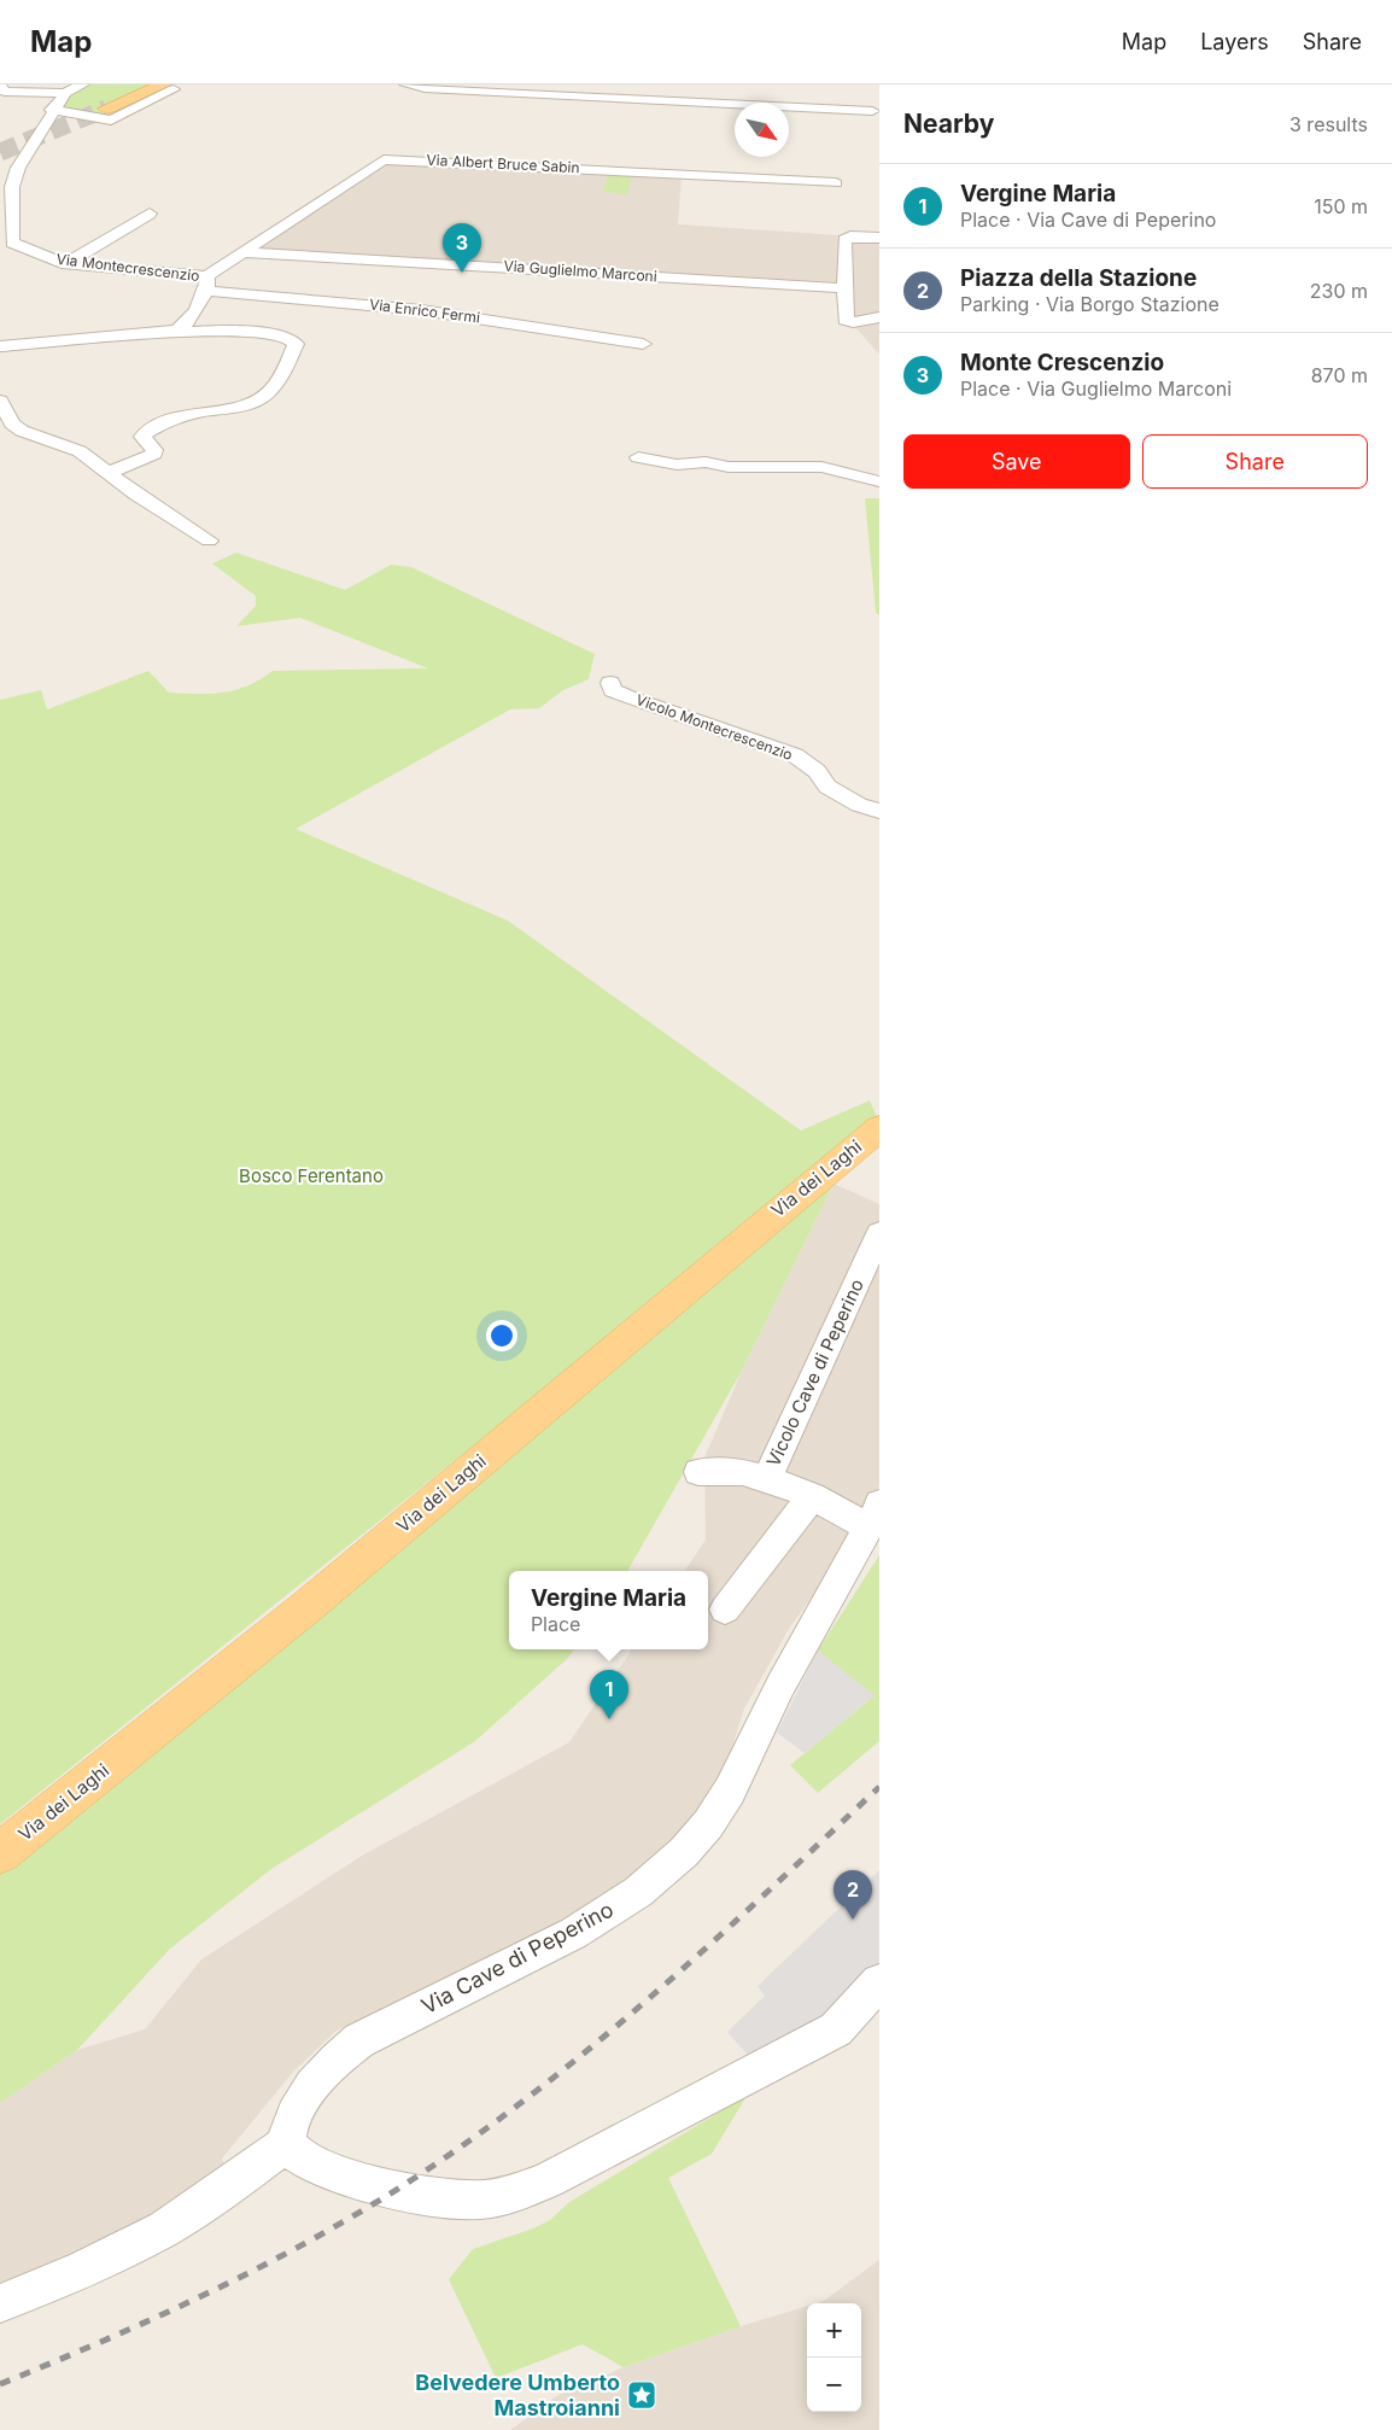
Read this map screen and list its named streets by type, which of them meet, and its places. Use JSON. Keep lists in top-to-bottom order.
{
  "streets": {
    "main road": ["Via dei Laghi"],
    "street": [
      "Via Albert Bruce Sabin",
      "Via Montecrescenzio",
      "Via Guglielmo Marconi",
      "Via Enrico Fermi",
      "Vicolo Montecrescenzio",
      "Vicolo Cave di Peperino",
      "Via Cave di Peperino"
    ]
  },
  "crossings": [
    ["Via Albert Bruce Sabin", "Via Montecrescenzio"],
    ["Via Albert Bruce Sabin", "Via Guglielmo Marconi"],
    ["Via Albert Bruce Sabin", "Via Enrico Fermi"],
    ["Via Montecrescenzio", "Via Enrico Fermi"],
    ["Vicolo Cave di Peperino", "Via Cave di Peperino"]
  ],
  "parks": ["Bosco Ferentano"],
  "places": {
    "place": ["Belvedere Umberto Mastroianni"]
  },
  "north": "bottom right",
  "page": {
    "header": "Map",
    "nav": ["Map", "Layers", "Share"],
    "heading": ["Nearby", "3 results"],
    "list": [
      {
        "mark": "1",
        "name": "Vergine Maria",
        "note": "Place · Via Cave di Peperino",
        "value": "150 m"
      },
      {
        "mark": "2",
        "name": "Piazza della Stazione",
        "note": "Parking · Via Borgo Stazione",
        "value": "230 m"
      },
      {
        "mark": "3",
        "name": "Monte Crescenzio",
        "note": "Place · Via Guglielmo Marconi",
        "value": "870 m"
      }
    ],
    "pins": ["3", "1", "2"],
    "buttons": ["Save", "Share"],
    "popup": ["Vergine Maria", "Place"],
    "map_buttons": ["+", "−"]
  }
}
